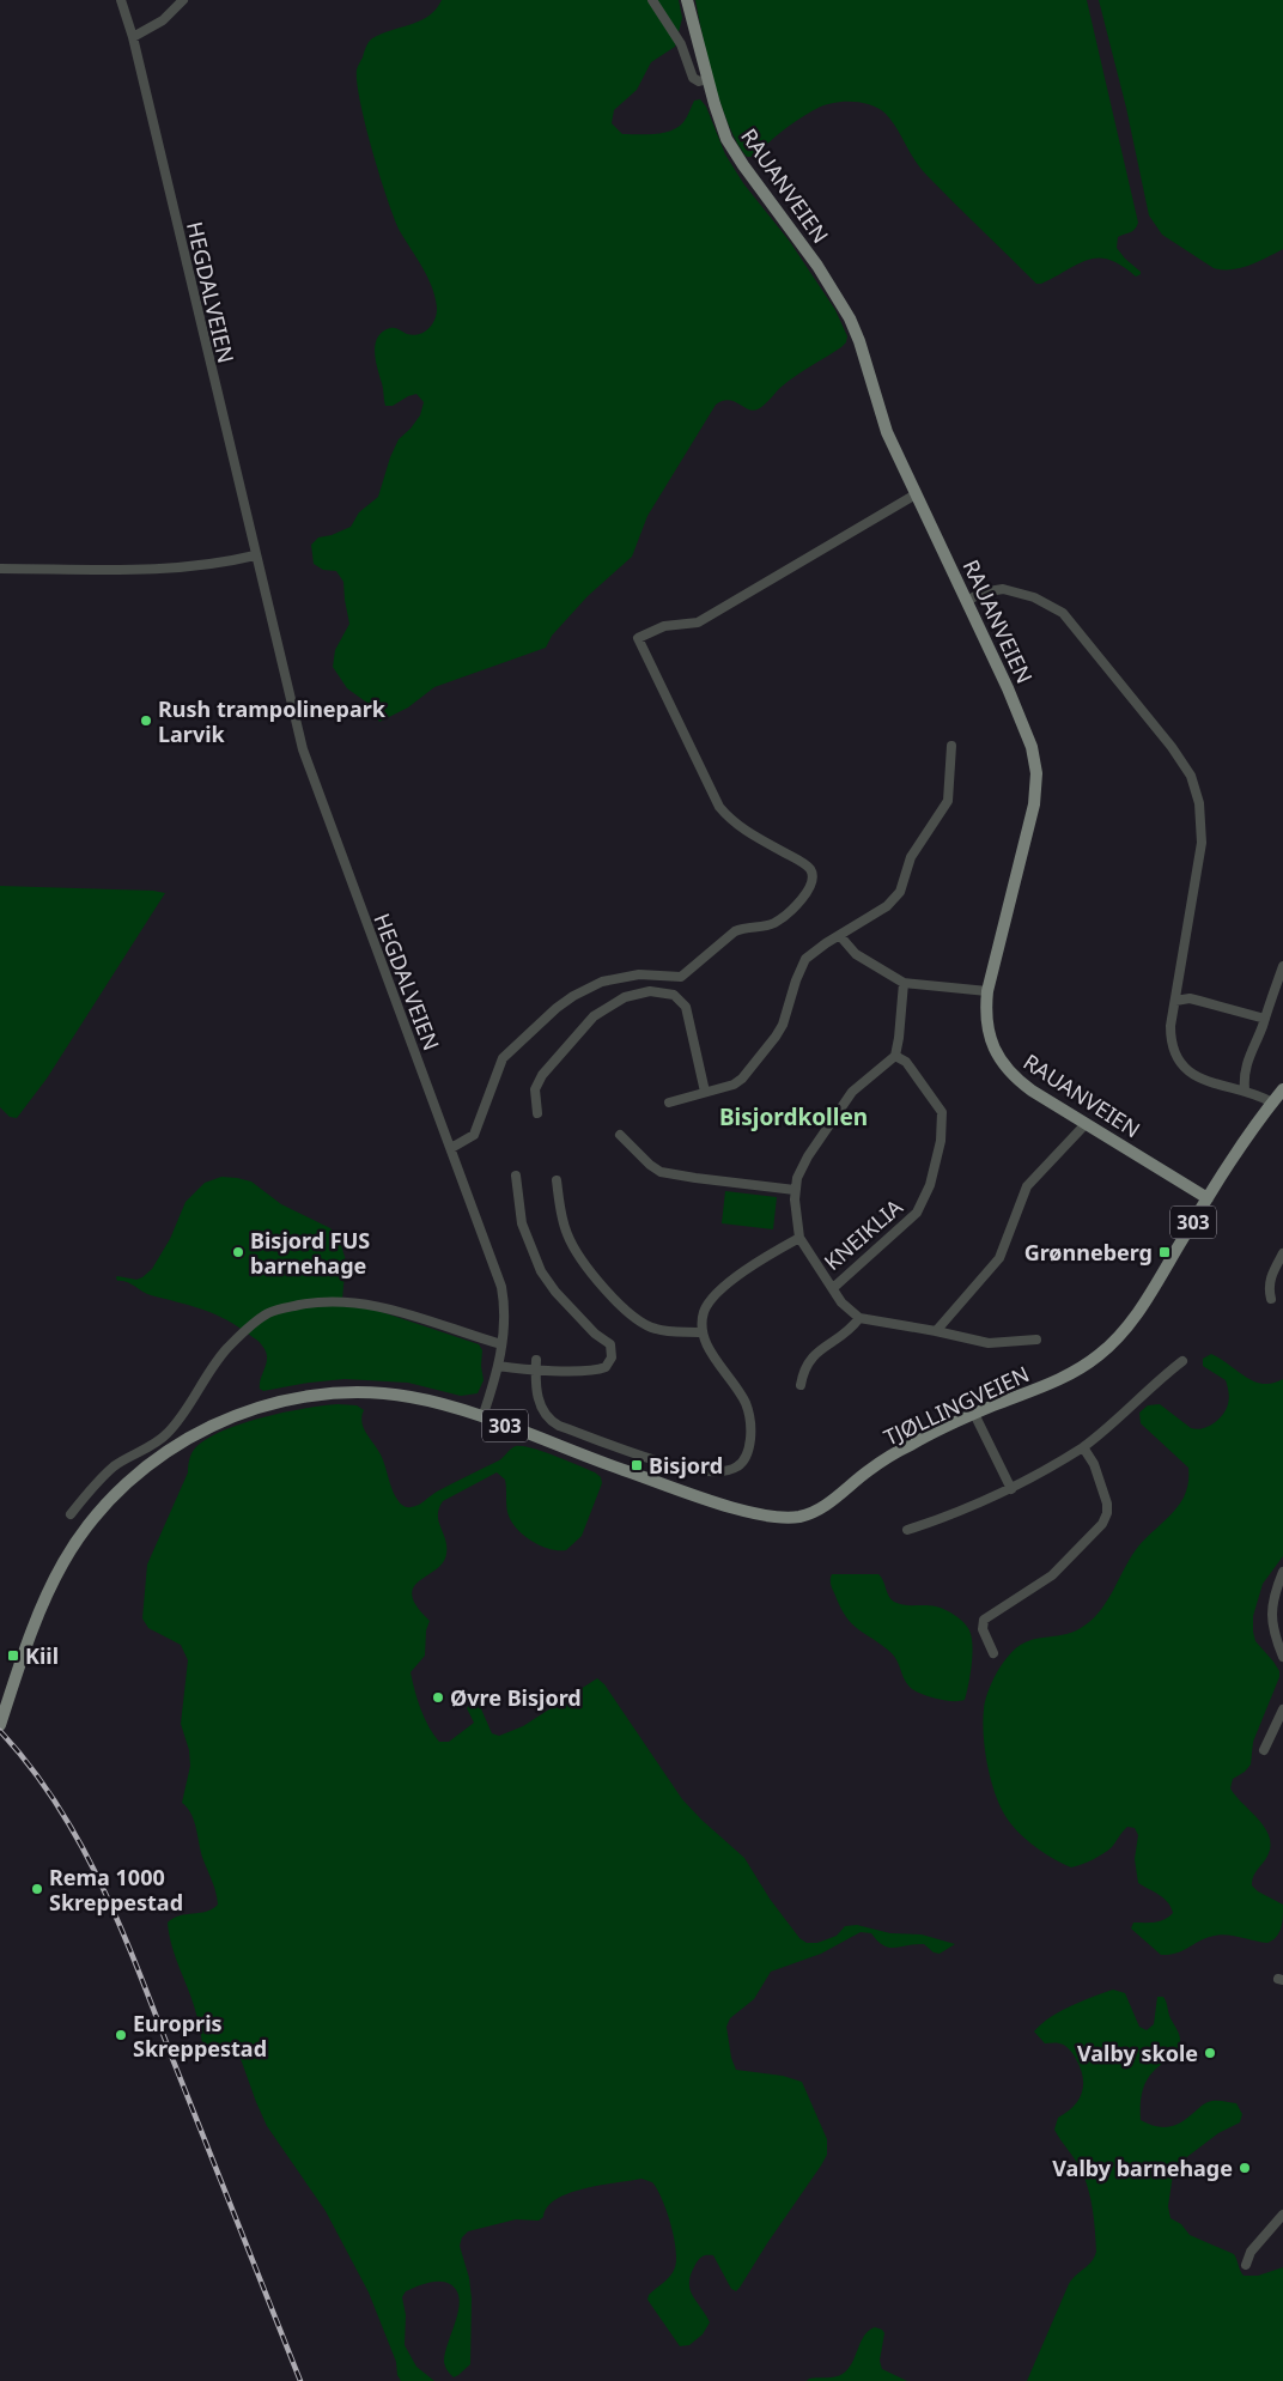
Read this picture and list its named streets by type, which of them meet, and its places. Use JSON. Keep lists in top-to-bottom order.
{
  "streets": {
    "main road": ["RAUANVEIEN", "303", "TJØLLINGVEIEN"],
    "street": ["HEGDALVEIEN", "KNEIKLIA"]
  },
  "crossings": [
    ["RAUANVEIEN", "TJØLLINGVEIEN"],
    ["HEGDALVEIEN", "TJØLLINGVEIEN"]
  ],
  "districts": ["Bisjordkollen"],
  "places": {
    "other": [
      "Rush trampolinepark Larvik",
      "Bisjord FUS barnehage",
      "Øvre Bisjord",
      "Rema 1000 Skreppestad",
      "Europris Skreppestad",
      "Valby skole",
      "Valby barnehage"
    ],
    "transit": ["Grønneberg", "Bisjord", "Kiil"]
  }
}
